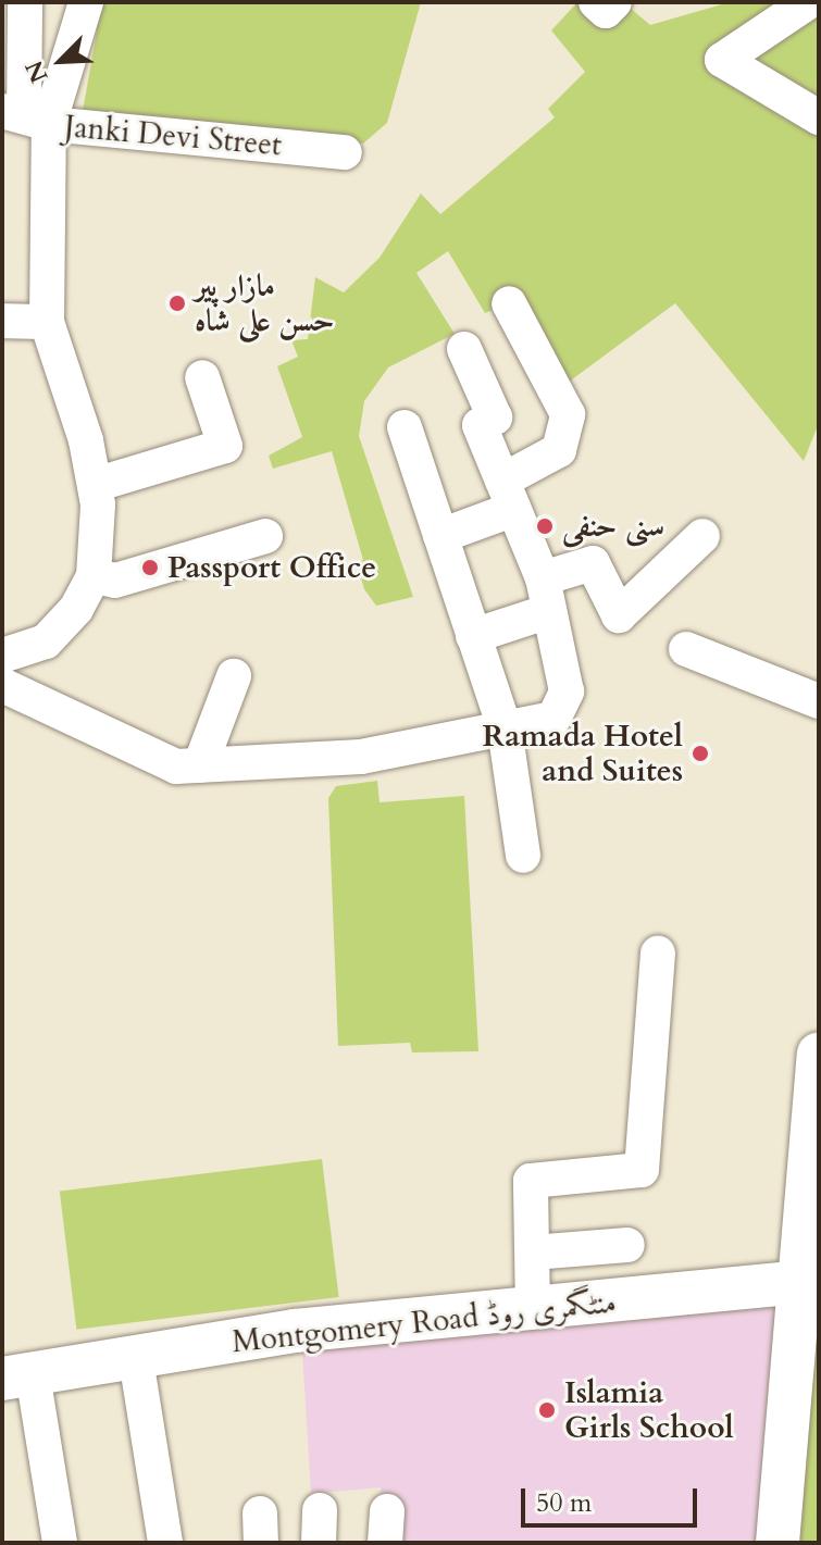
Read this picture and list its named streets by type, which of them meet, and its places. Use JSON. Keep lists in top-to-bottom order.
{
  "streets": {
    "main road": ["Montgomery Road منٹگمری روڈ"],
    "street": ["Janki Devi Street"]
  },
  "places": [
    "مازار پیر حسن علی شاہ",
    "سنی حنفی",
    "Passport Office",
    "Ramada Hotel and Suites",
    "Islamia Girls School"
  ],
  "scale_bar": "50 m",
  "north": "bottom left"
}
